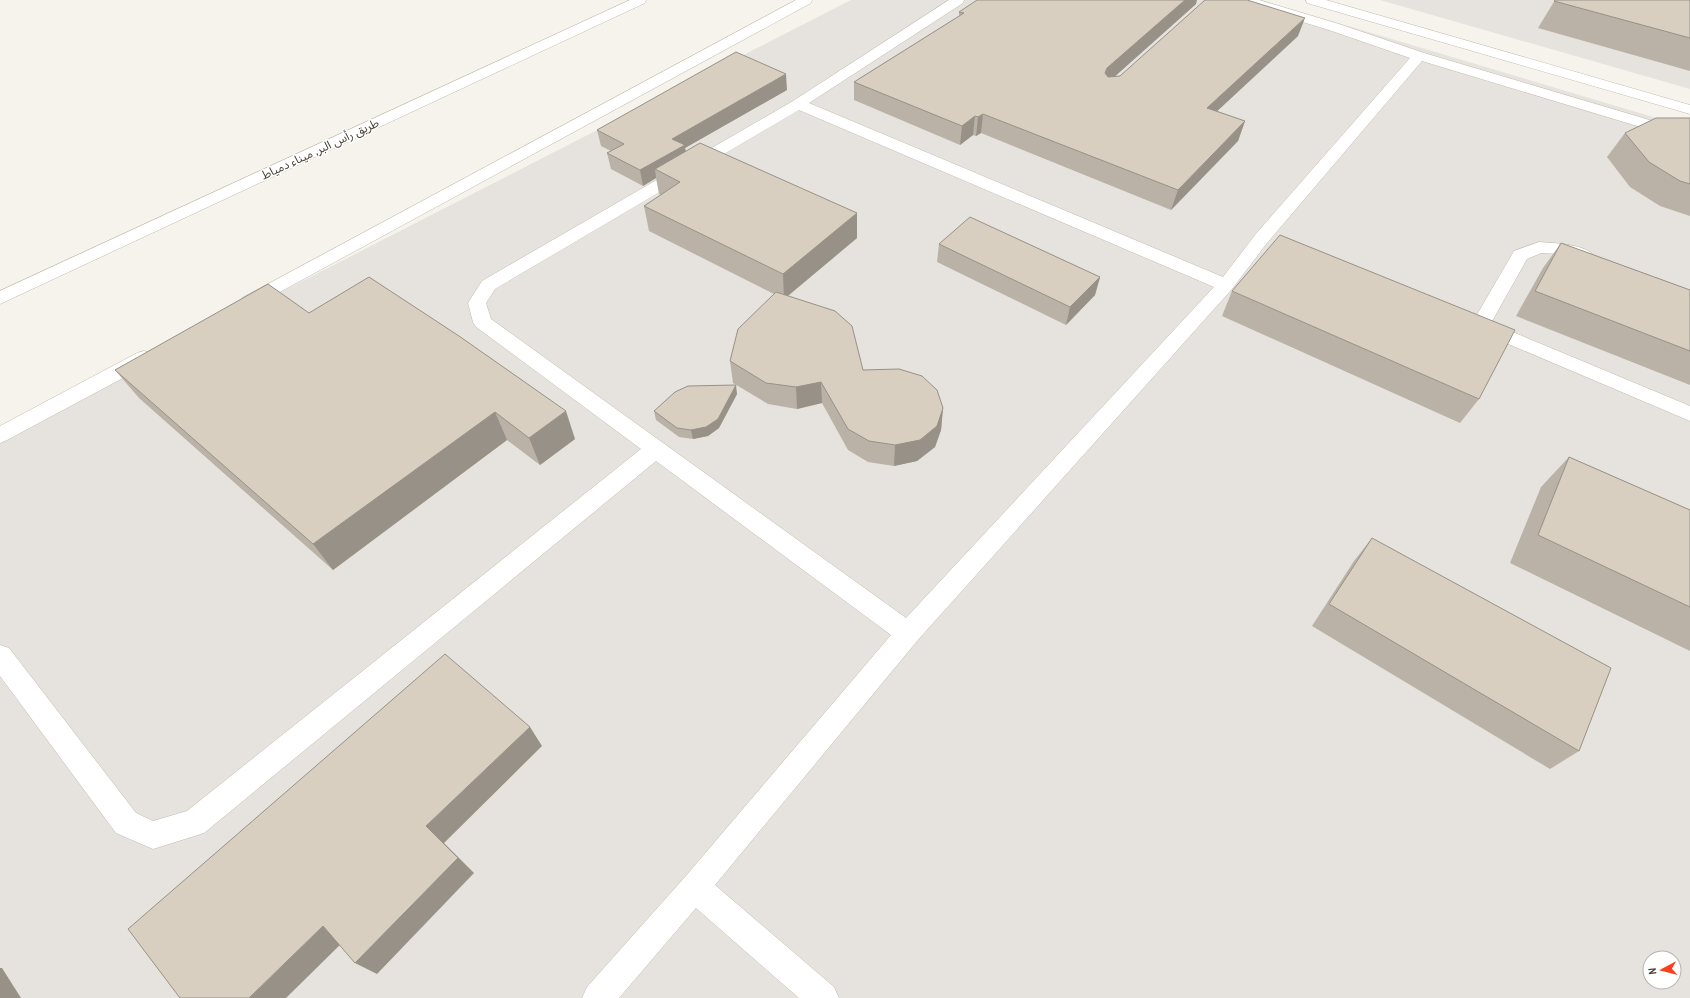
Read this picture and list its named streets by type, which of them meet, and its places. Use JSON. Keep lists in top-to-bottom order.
{
  "streets": {
    "street": ["طريق رأس البر, ميناء دمياط"]
  },
  "north": "left"
}
